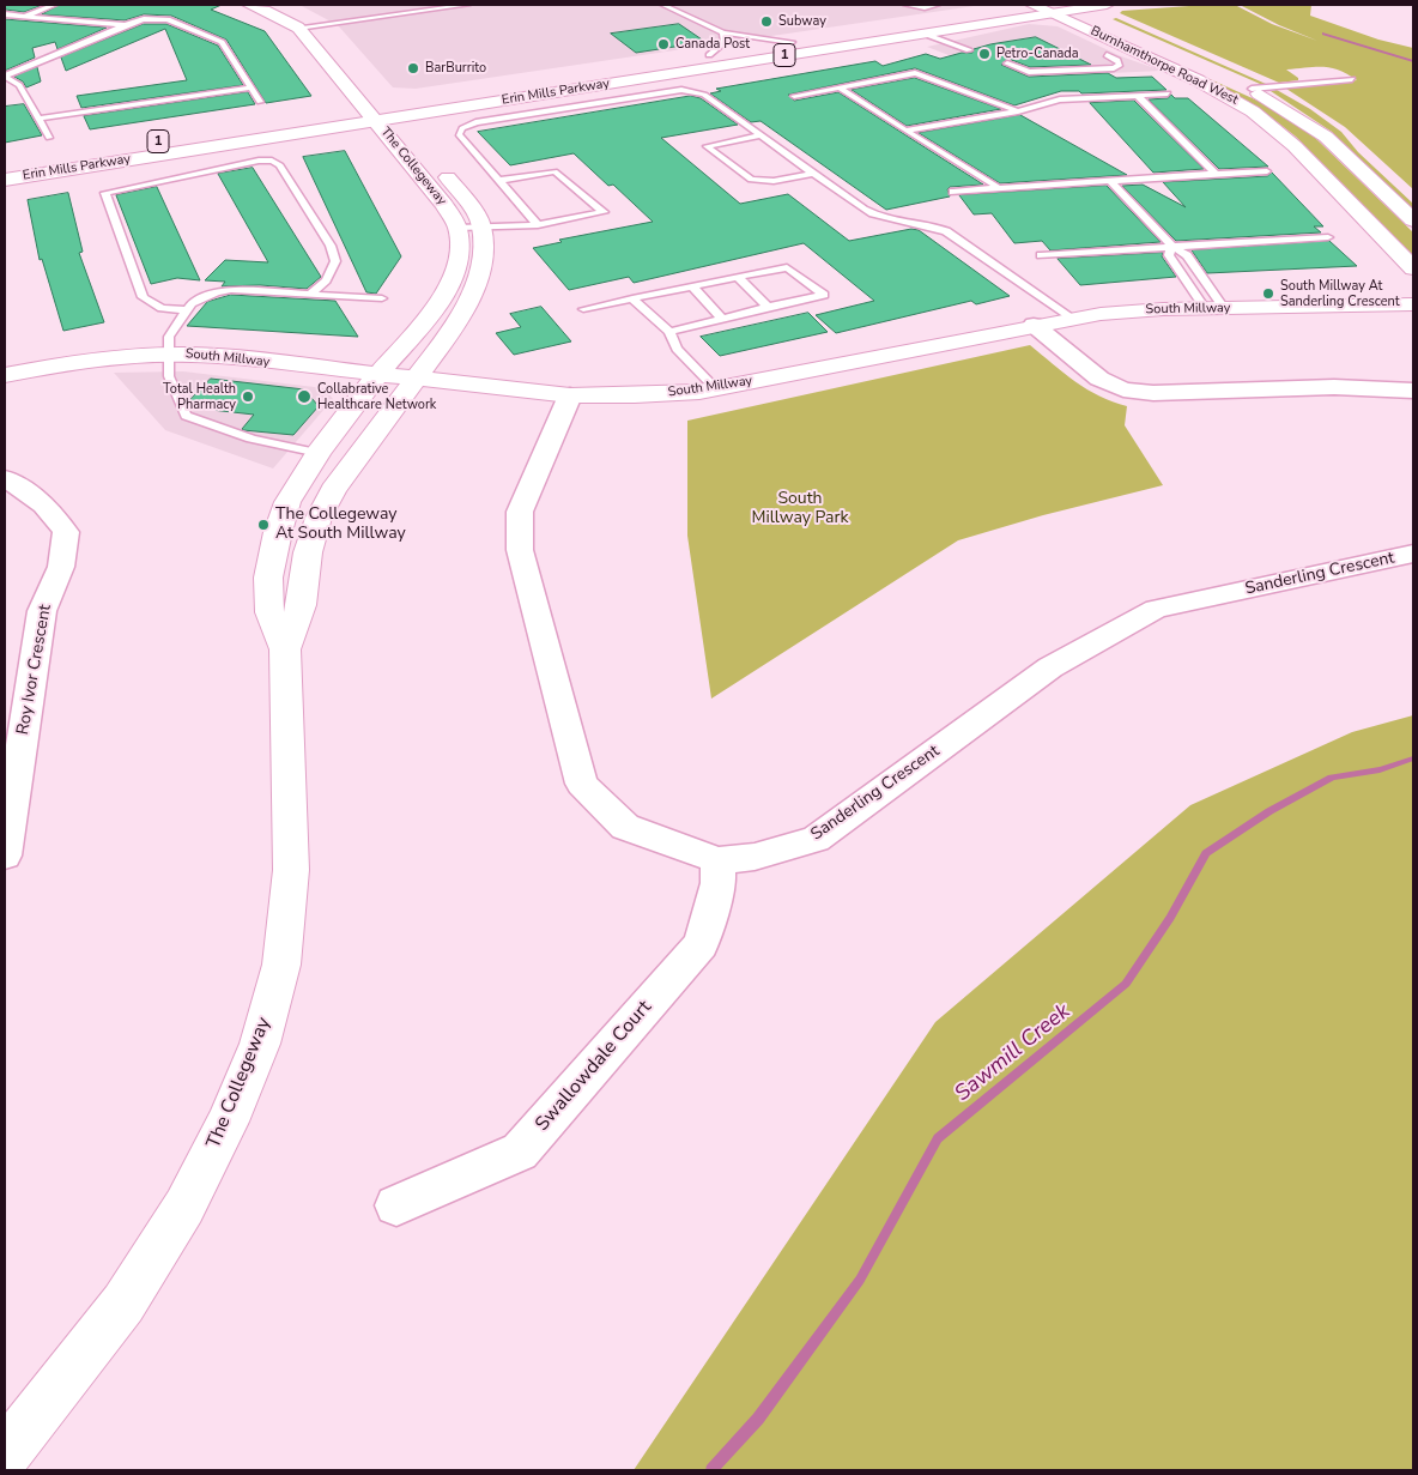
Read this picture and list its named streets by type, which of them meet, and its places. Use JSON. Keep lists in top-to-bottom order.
{
  "streets": {
    "main road": [
      "1",
      "Burnhamthorpe Road West",
      "Erin Mills Parkway",
      "The Collegeway",
      "South Millway"
    ],
    "street": ["Sanderling Crescent", "Roy Ivor Crescent", "Swallowdale Court"]
  },
  "crossings": [
    ["Burnhamthorpe Road West", "Erin Mills Parkway"],
    ["Erin Mills Parkway", "The Collegeway"],
    ["The Collegeway", "South Millway"],
    ["South Millway", "Sanderling Crescent"],
    ["Sanderling Crescent", "Swallowdale Court"]
  ],
  "water": ["Sawmill Creek"],
  "parks": ["South Millway Park"],
  "places": [
    "Subway",
    "Canada Post",
    "Petro-Canada",
    "BarBurrito",
    "South Millway At Sanderling Crescent",
    "Total Health Pharmacy",
    "Collabrative Healthcare Network",
    "The Collegeway At South Millway"
  ]
}
